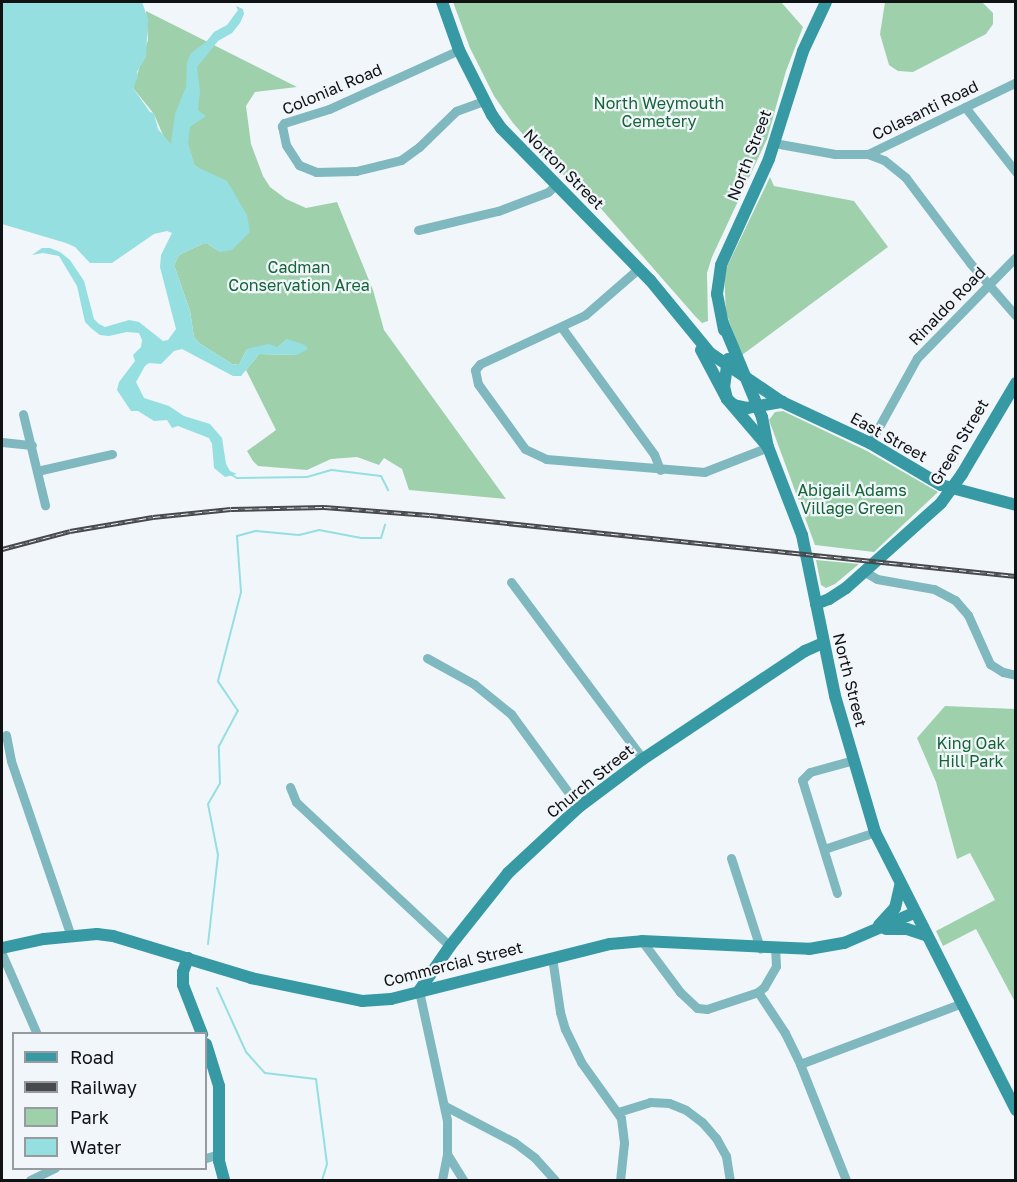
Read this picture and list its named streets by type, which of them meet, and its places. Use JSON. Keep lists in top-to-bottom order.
{
  "streets": {
    "street": [
      "Colonial Road",
      "Colasanti Road",
      "North Street",
      "Norton Street",
      "Rinaldo Road",
      "East Street",
      "Green Street",
      "Church Street",
      "Commercial Street"
    ]
  },
  "crossings": [
    ["Colonial Road", "Norton Street"],
    ["Colasanti Road", "North Street"],
    ["North Street", "Norton Street"],
    ["North Street", "East Street"],
    ["North Street", "Green Street"],
    ["North Street", "Church Street"],
    ["North Street", "Commercial Street"],
    ["Norton Street", "East Street"],
    ["Rinaldo Road", "East Street"],
    ["East Street", "Green Street"],
    ["Church Street", "Commercial Street"]
  ],
  "parks": [
    "North Weymouth Cemetery",
    "Cadman Conservation Area",
    "Abigail Adams Village Green",
    "King Oak Hill Park"
  ],
  "legend": [
    "Road",
    "Railway",
    "Park",
    "Water"
  ]
}
